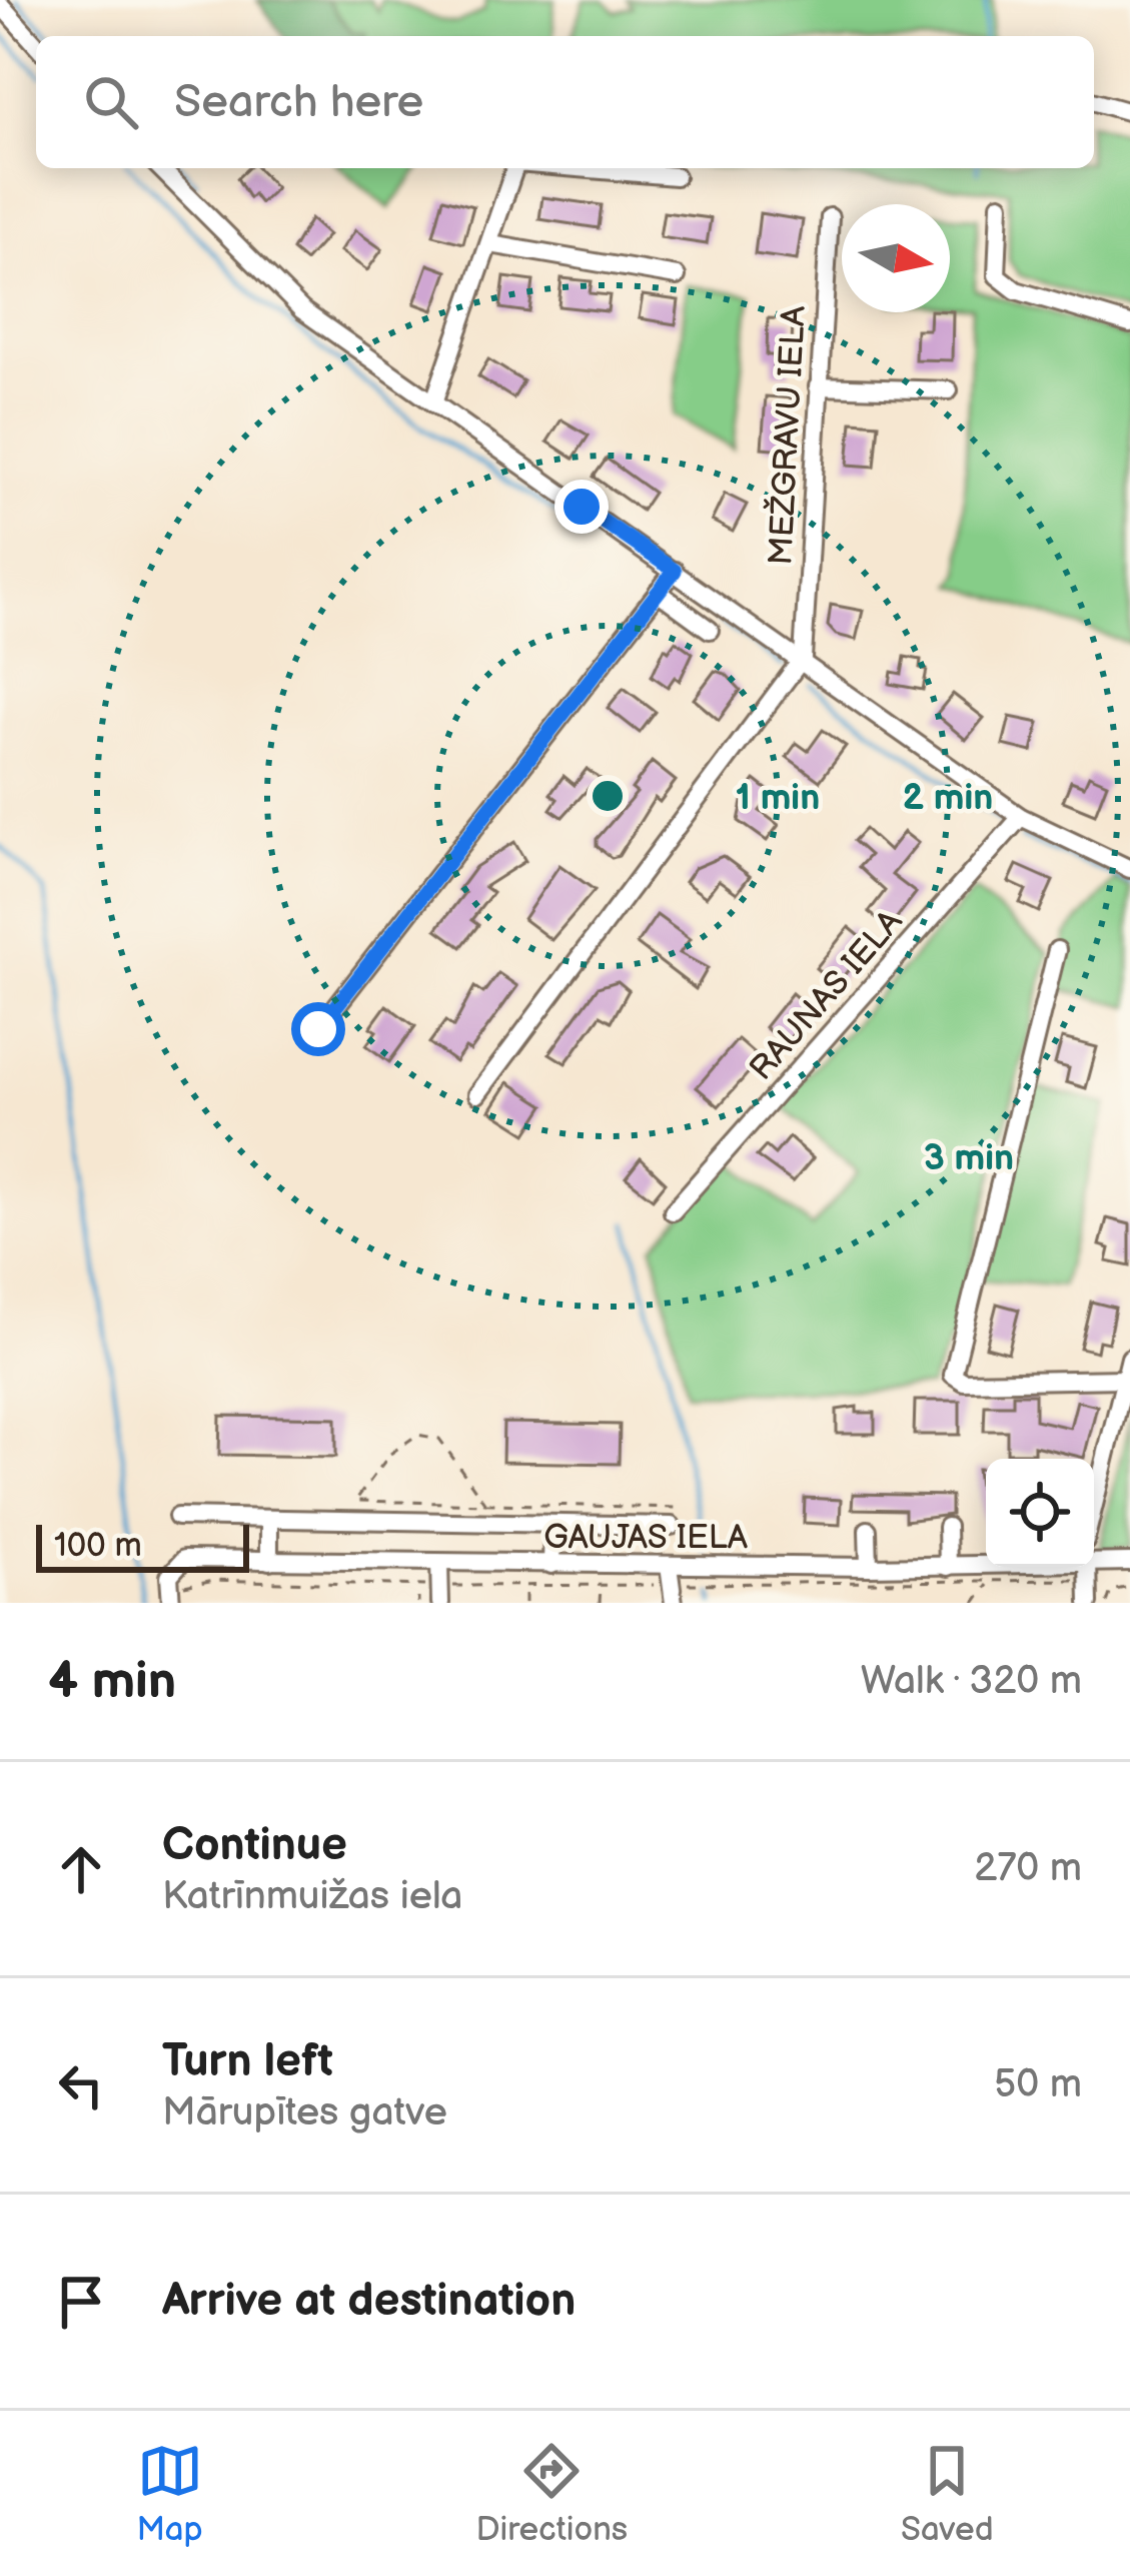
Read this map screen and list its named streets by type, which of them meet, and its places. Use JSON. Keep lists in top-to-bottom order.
{
  "streets": {
    "street": ["MEŽGRAVU IELA", "RAUNAS IELA", "GAUJAS IELA"]
  },
  "scale_bar": "100 m",
  "north": "right",
  "page": {
    "search": "Search here",
    "scale": "100 m",
    "heading": ["4 min", "Walk · 320 m"],
    "list": [
      ["Continue", "Katrīnmuižas iela", "270 m"],
      ["Turn left", "Mārupītes gatve", "50 m"],
      "Arrive at destination"
    ],
    "nav": ["Map", "Directions", "Saved"]
  },
  "rings": ["1 min", "2 min", "3 min"]
}
